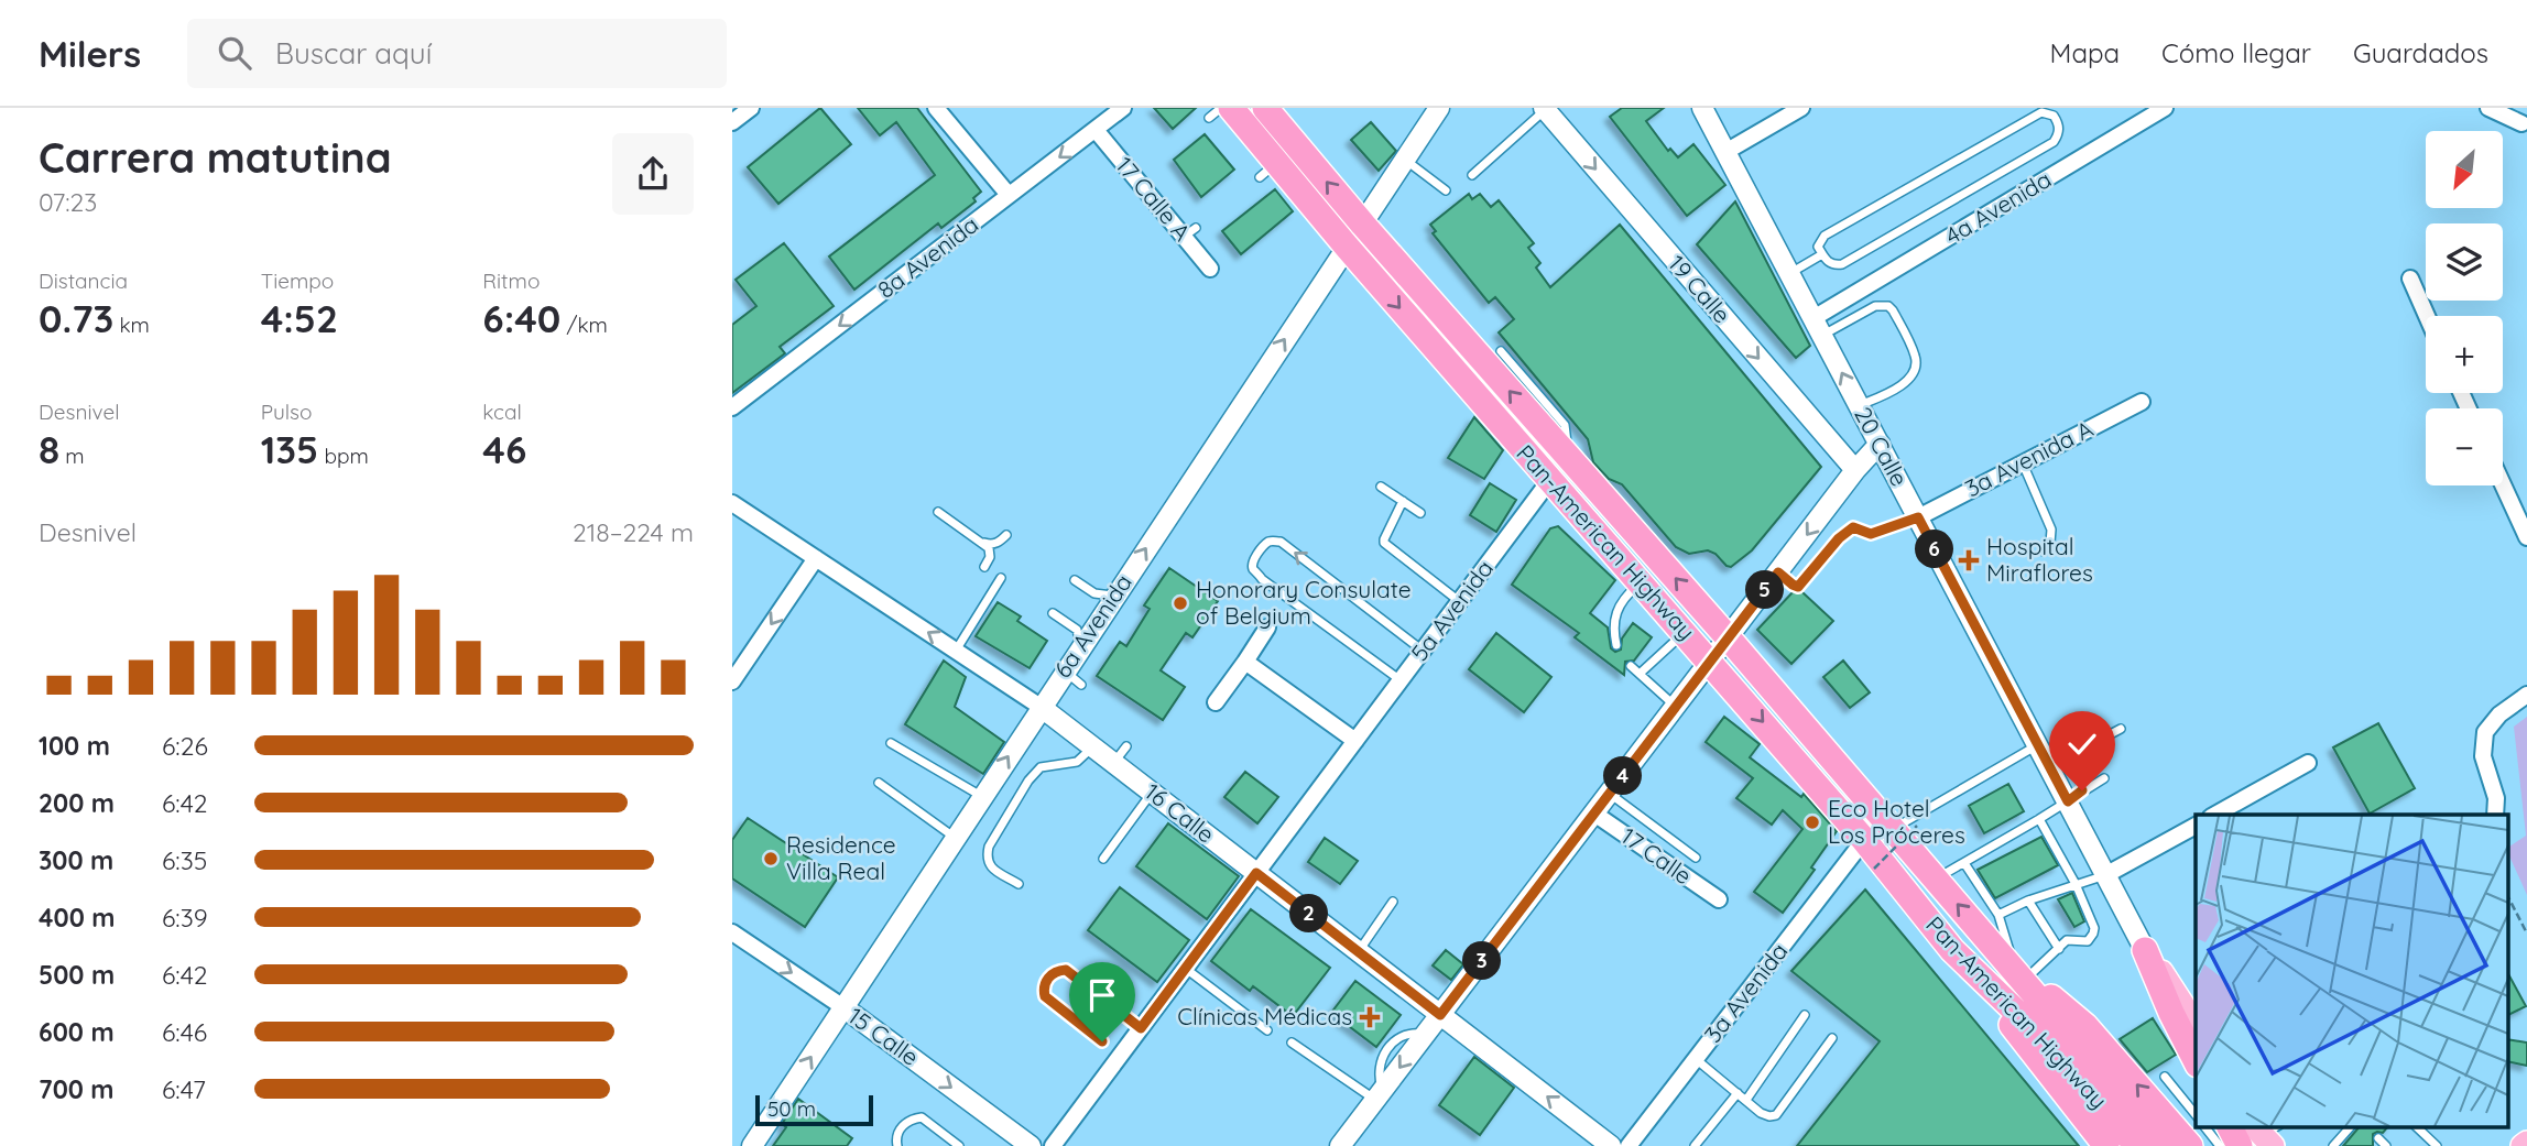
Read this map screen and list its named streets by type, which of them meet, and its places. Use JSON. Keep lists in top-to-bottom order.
{
  "streets": {
    "highway": ["Pan-American Highway"],
    "street": [
      "17 Calle A",
      "4a Avenida",
      "8a Avenida",
      "19 Calle",
      "20 Calle",
      "3a Avenida A",
      "5a Avenida",
      "6a Avenida",
      "16 Calle",
      "17 Calle",
      "3a Avenida",
      "15 Calle"
    ]
  },
  "crossings": [
    ["17 Calle A", "8a Avenida"],
    ["4a Avenida", "20 Calle"],
    ["20 Calle", "3a Avenida A"],
    ["Pan-American Highway", "5a Avenida"],
    ["Pan-American Highway", "6a Avenida"],
    ["Pan-American Highway", "3a Avenida"],
    ["5a Avenida", "16 Calle"],
    ["6a Avenida", "16 Calle"],
    ["6a Avenida", "15 Calle"]
  ],
  "one_way": [
    "8a Avenida",
    "19 Calle",
    "6a Avenida",
    "16 Calle",
    "15 Calle"
  ],
  "places": {
    "health": ["Hospital Miraflores", "Clínicas Médicas"],
    "other": ["Honorary Consulate of Belgium", "Eco Hotel Los Próceres", "Residence Villa Real"]
  },
  "scale_bar": "50 m",
  "north": "bottom left",
  "page": {
    "header": "Milers",
    "search": "Buscar aquí",
    "nav": ["Mapa", "Cómo llegar", "Guardados"],
    "heading": ["Carrera matutina", "07:23"],
    "map_buttons": ["+", "−"],
    "stats": [
      ["Distancia", "0.73 km"],
      ["Tiempo", "4:52"],
      ["Ritmo", "6:40 /km"],
      ["Desnivel", "8 m"],
      ["Pulso", "135 bpm"],
      ["kcal", "46"]
    ],
    "chart": ["Desnivel", "218–224 m"],
    "pins": [
      "6",
      "5",
      "4",
      "2",
      "3"
    ],
    "list": [
      {
        "name": "100 m",
        "note": "6:26"
      },
      {
        "name": "200 m",
        "note": "6:42"
      },
      {
        "name": "300 m",
        "note": "6:35"
      },
      {
        "name": "400 m",
        "note": "6:39"
      },
      {
        "name": "500 m",
        "note": "6:42"
      },
      {
        "name": "600 m",
        "note": "6:46"
      },
      {
        "name": "700 m",
        "note": "6:47"
      }
    ],
    "scale": "50 m"
  }
}
